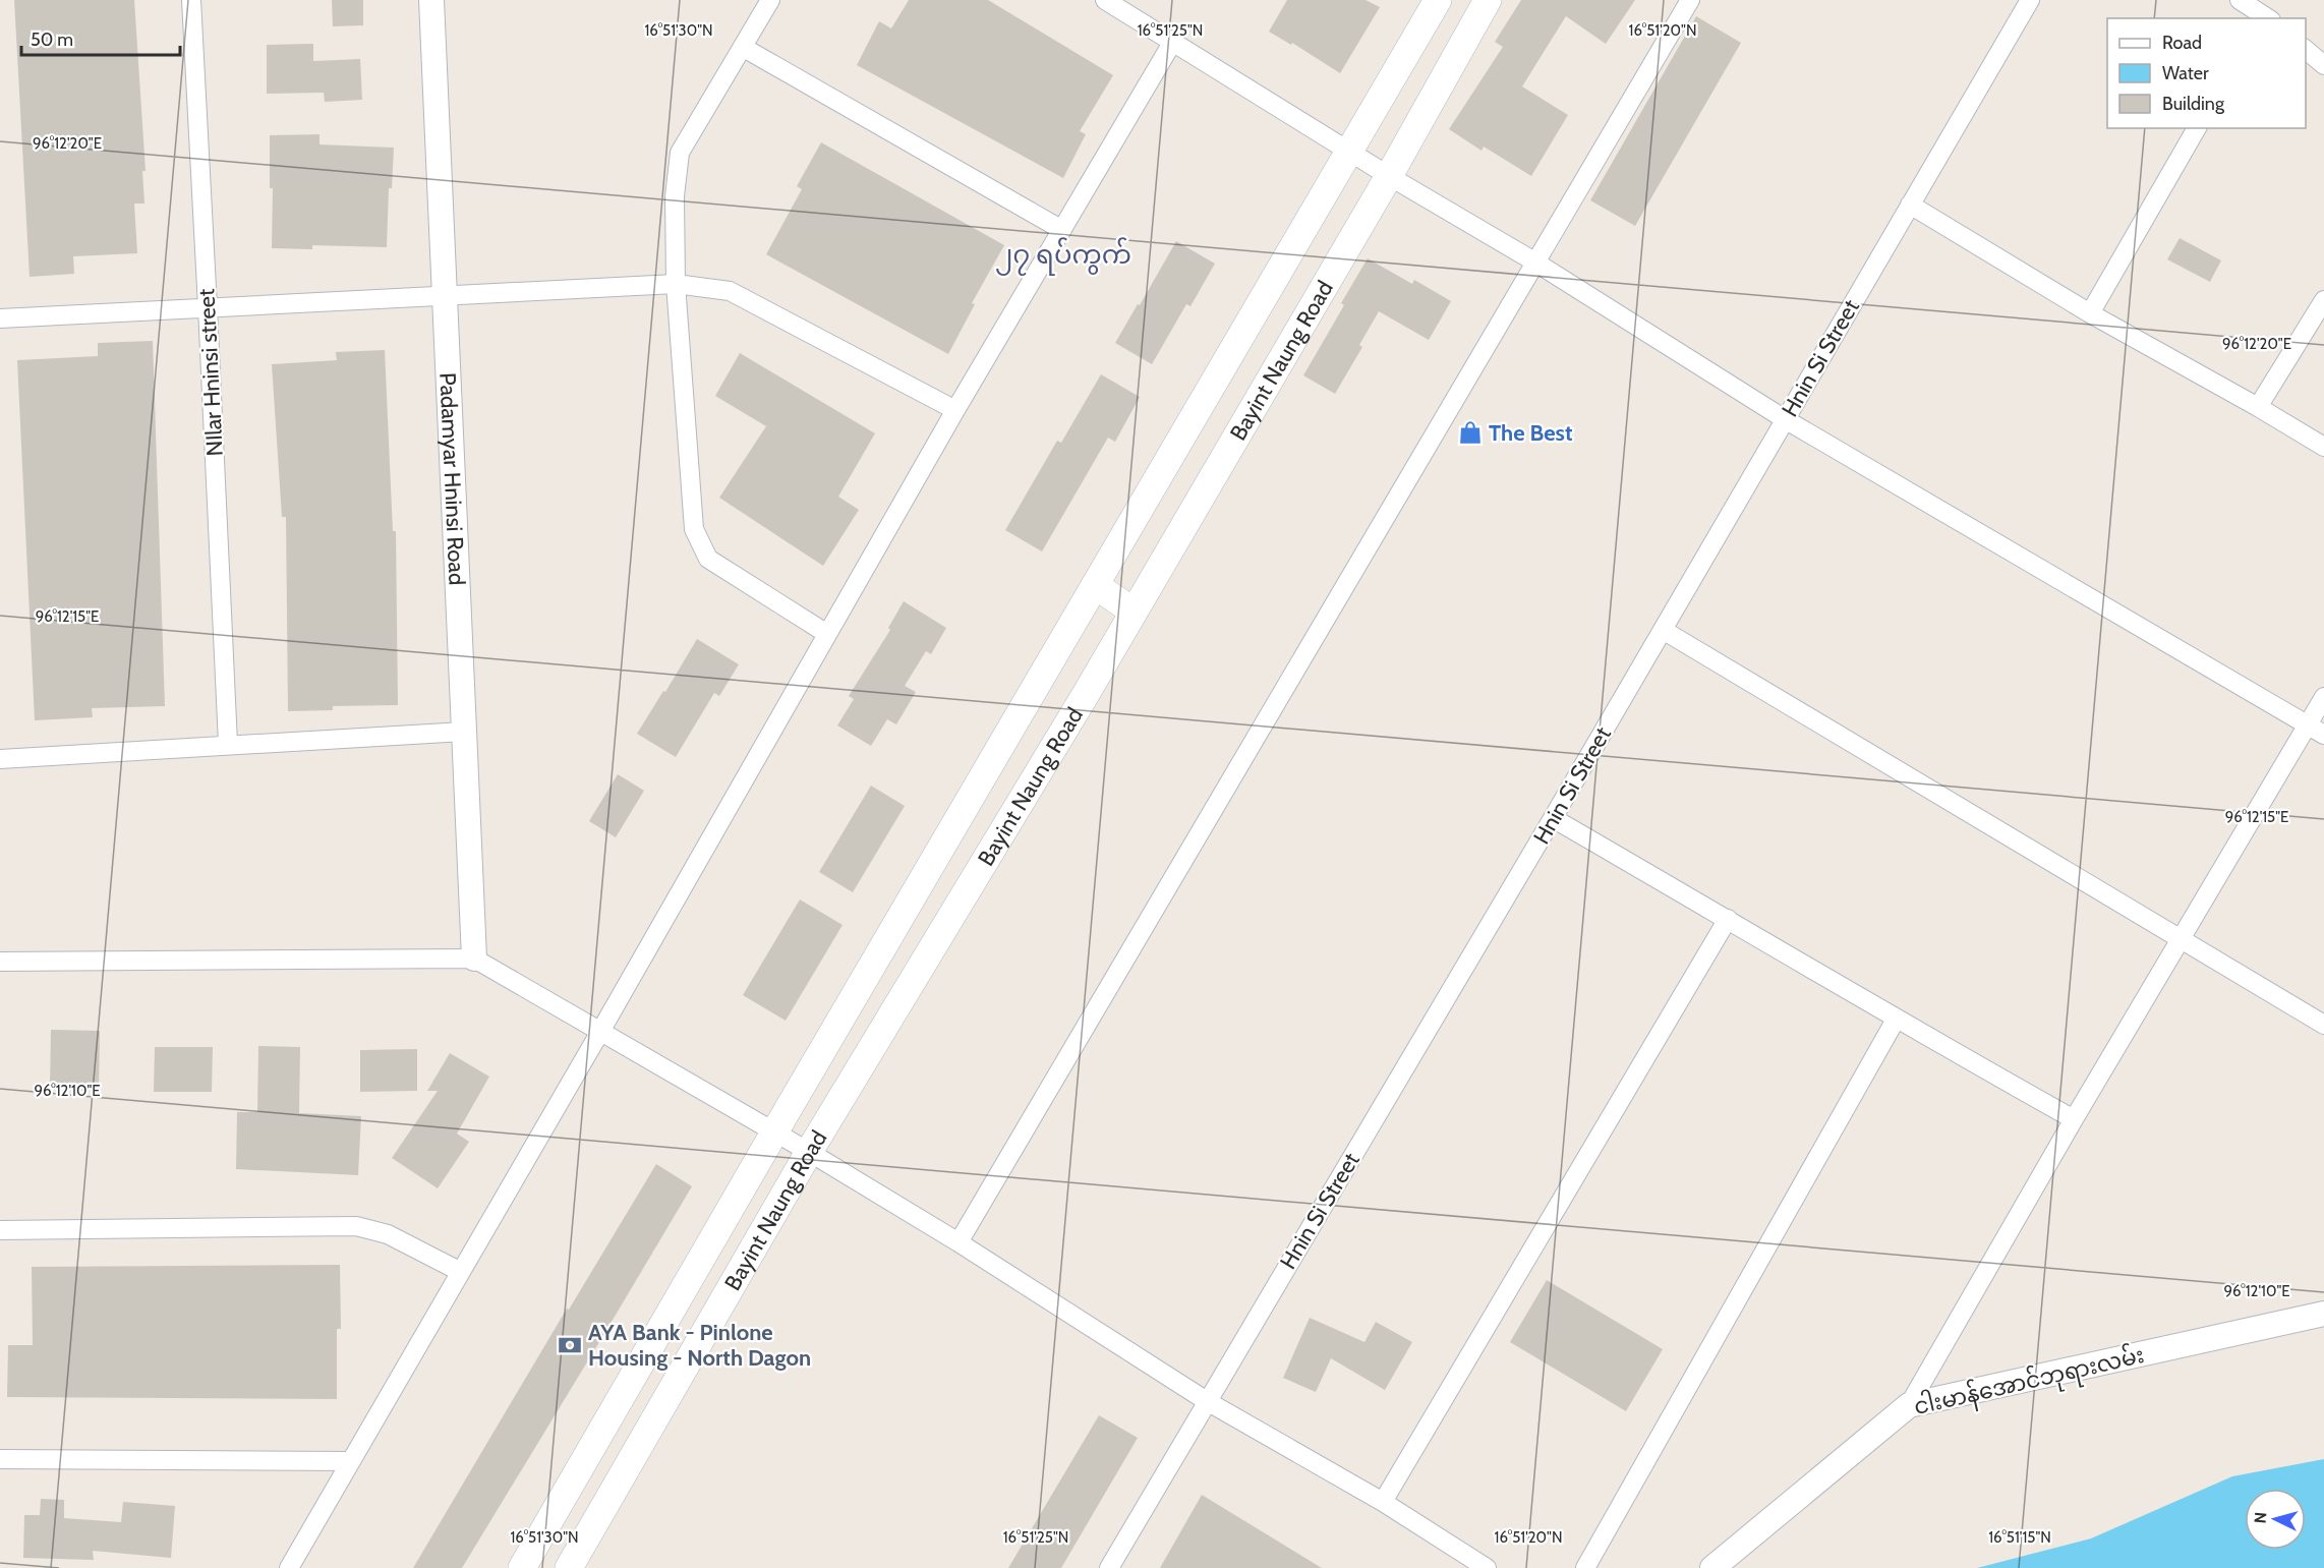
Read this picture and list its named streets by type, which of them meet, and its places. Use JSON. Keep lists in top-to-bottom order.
{
  "streets": {
    "main road": ["Bayint Naung Road"],
    "street": [
      "Hnin Si Street",
      "NIlar Hninsi street",
      "Padamyar Hninsi Road",
      "ငါးမာန်အောင်ဘုရားလမ်း"
    ]
  },
  "districts": ["၂၇ ရပ်ကွက်"],
  "places": {
    "shop": ["The Best"],
    "bank": ["AYA Bank - Pinlone Housing - North Dagon"]
  },
  "legend": ["Road", "Water", "Building"],
  "scale_bar": "50 m",
  "north": "left",
  "coordinates": [
    "16°51'30\"N",
    "16°51'25\"N",
    "16°51'20\"N",
    "96°12'20\"E",
    "96°12'15\"E",
    "96°12'10\"E",
    "16°51'15\"N"
  ]
}
